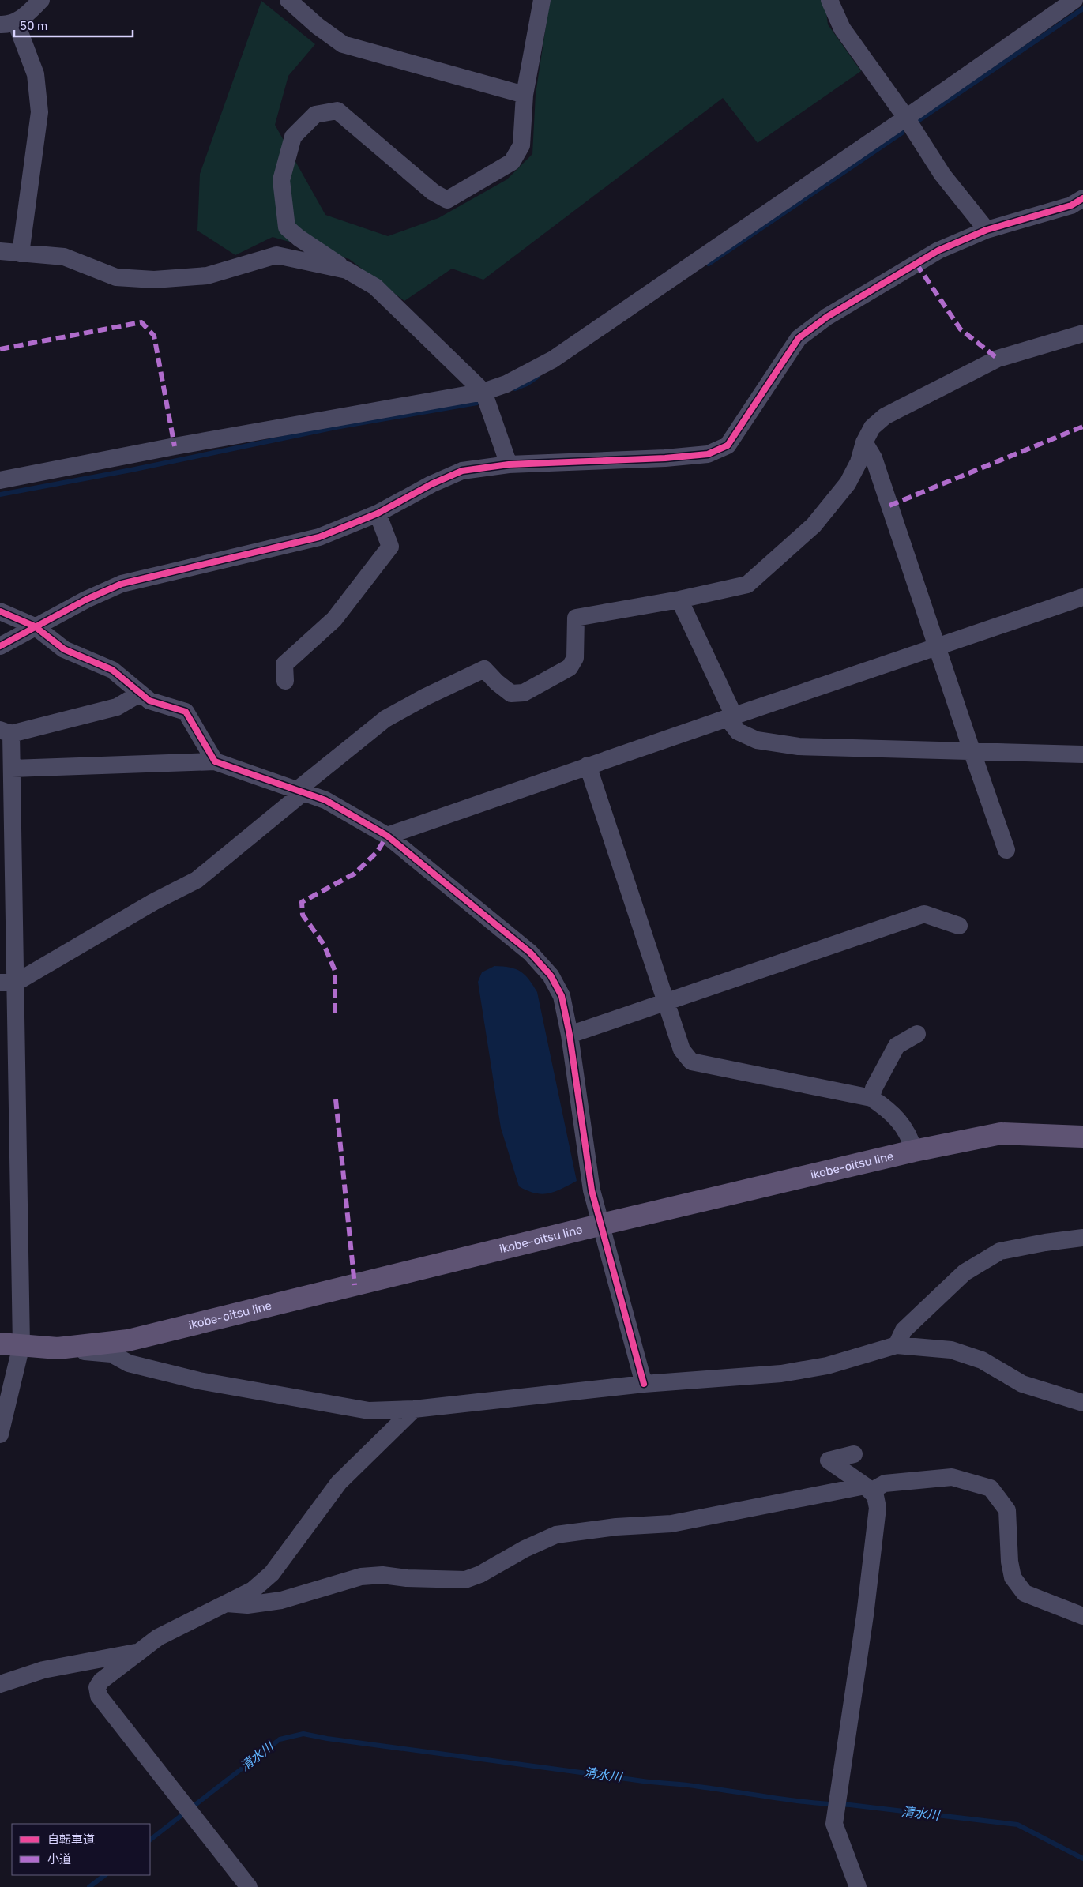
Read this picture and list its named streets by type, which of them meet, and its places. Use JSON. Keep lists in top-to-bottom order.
{
  "streets": {
    "main road": ["ikobe-oitsu line"]
  },
  "water": ["清水川"],
  "legend": ["自転車道", "小道"],
  "scale_bar": "50 m"
}
